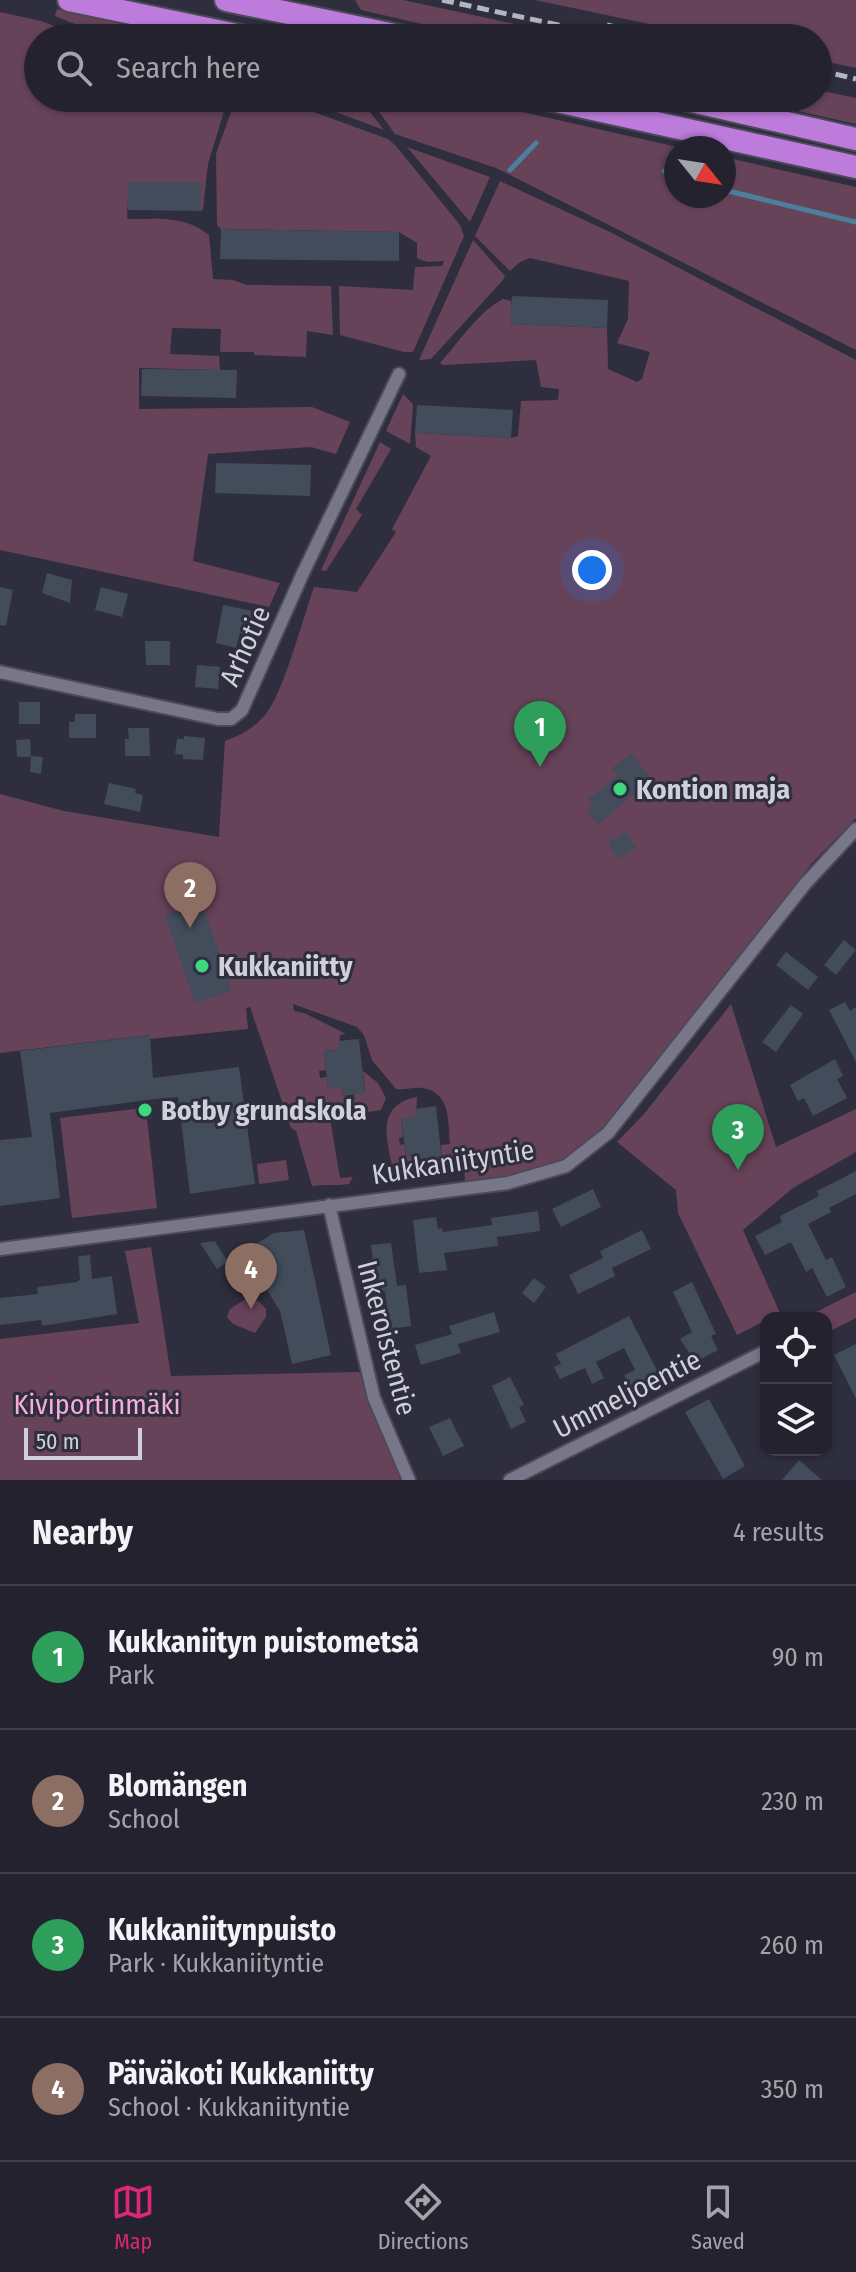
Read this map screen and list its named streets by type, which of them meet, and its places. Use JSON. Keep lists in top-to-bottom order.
{
  "streets": {
    "street": [
      "Arhotie",
      "Kukkaniityntie",
      "Inkeroistentie",
      "Ummeljoentie"
    ]
  },
  "crossings": [
    ["Kukkaniityntie", "Inkeroistentie"]
  ],
  "parks": ["Kiviportinmäki"],
  "places": ["Kontion maja", "Kukkaniitty", "Botby grundskola"],
  "scale_bar": "50 m",
  "north": "bottom right",
  "page": {
    "search": "Search here",
    "pins": [
      "1",
      "2",
      "3",
      "4"
    ],
    "scale": "50 m",
    "heading": ["Nearby", "4 results"],
    "list": [
      {
        "mark": "1",
        "name": "Kukkaniityn puistometsä",
        "note": "Park",
        "value": "90 m"
      },
      {
        "mark": "2",
        "name": "Blomängen",
        "note": "School",
        "value": "230 m"
      },
      {
        "mark": "3",
        "name": "Kukkaniitynpuisto",
        "note": "Park · Kukkaniityntie",
        "value": "260 m"
      },
      {
        "mark": "4",
        "name": "Päiväkoti Kukkaniitty",
        "note": "School · Kukkaniityntie",
        "value": "350 m"
      }
    ],
    "nav": ["Map", "Directions", "Saved"]
  }
}
